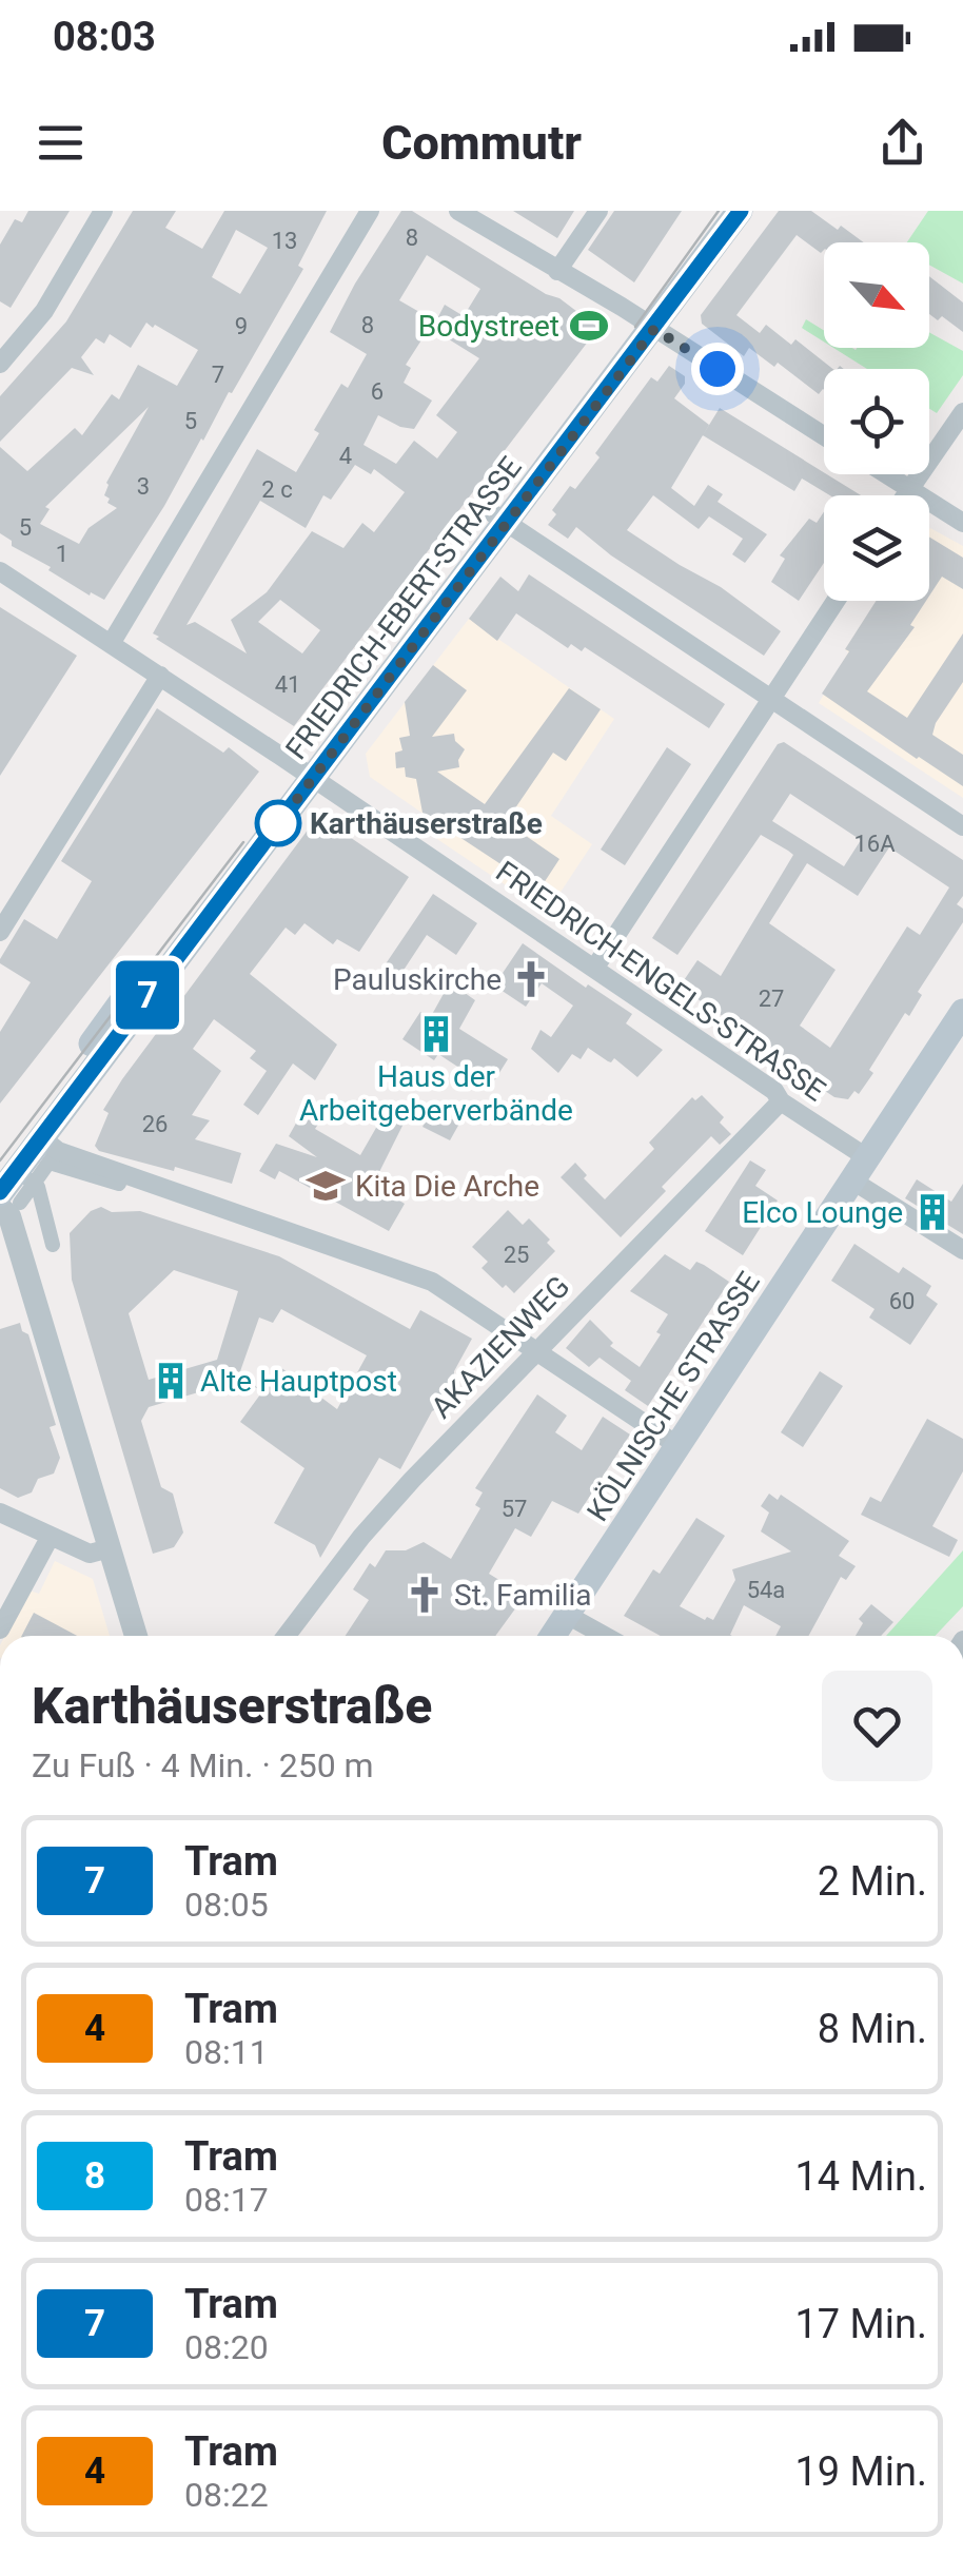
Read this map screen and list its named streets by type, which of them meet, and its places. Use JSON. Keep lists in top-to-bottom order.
{
  "streets": {
    "main road": ["FRIEDRICH-EBERT-STRASSE", "KÖLNISCHE STRASSE"],
    "street": ["FRIEDRICH-ENGELS-STRASSE", "AKAZIENWEG"]
  },
  "crossings": [
    ["FRIEDRICH-EBERT-STRASSE", "FRIEDRICH-ENGELS-STRASSE"],
    ["FRIEDRICH-ENGELS-STRASSE", "AKAZIENWEG"],
    ["FRIEDRICH-ENGELS-STRASSE", "KÖLNISCHE STRASSE"]
  ],
  "places": {
    "sports": ["Bodystreet"],
    "other": ["Karthäuserstraße"],
    "church": ["Pauluskirche", "St. Familia"],
    "building": ["Haus der Arbeitgeberverbände", "Elco Lounge", "Alte Hauptpost"],
    "school or university": ["Kita Die Arche"]
  },
  "lines": ["tram line 7"],
  "house_numbers": [
    "8",
    "13",
    "8",
    "9",
    "7",
    "6",
    "5",
    "4",
    "3",
    "2 c",
    "5",
    "1",
    "41",
    "16A",
    "27",
    "26",
    "25",
    "60",
    "57",
    "54a"
  ],
  "north": "bottom right",
  "page": {
    "status": "08:03",
    "header": "Commutr",
    "on_map": "7",
    "heading": ["Karthäuserstraße", "Zu Fuß · 4 Min. · 250 m"],
    "list": [
      {
        "mark": "7",
        "name": "Tram",
        "note": "08:05",
        "value": "2 Min."
      },
      {
        "mark": "4",
        "name": "Tram",
        "note": "08:11",
        "value": "8 Min."
      },
      {
        "mark": "8",
        "name": "Tram",
        "note": "08:17",
        "value": "14 Min."
      },
      {
        "mark": "7",
        "name": "Tram",
        "note": "08:20",
        "value": "17 Min."
      },
      {
        "mark": "4",
        "name": "Tram",
        "note": "08:22",
        "value": "19 Min."
      }
    ]
  }
}
